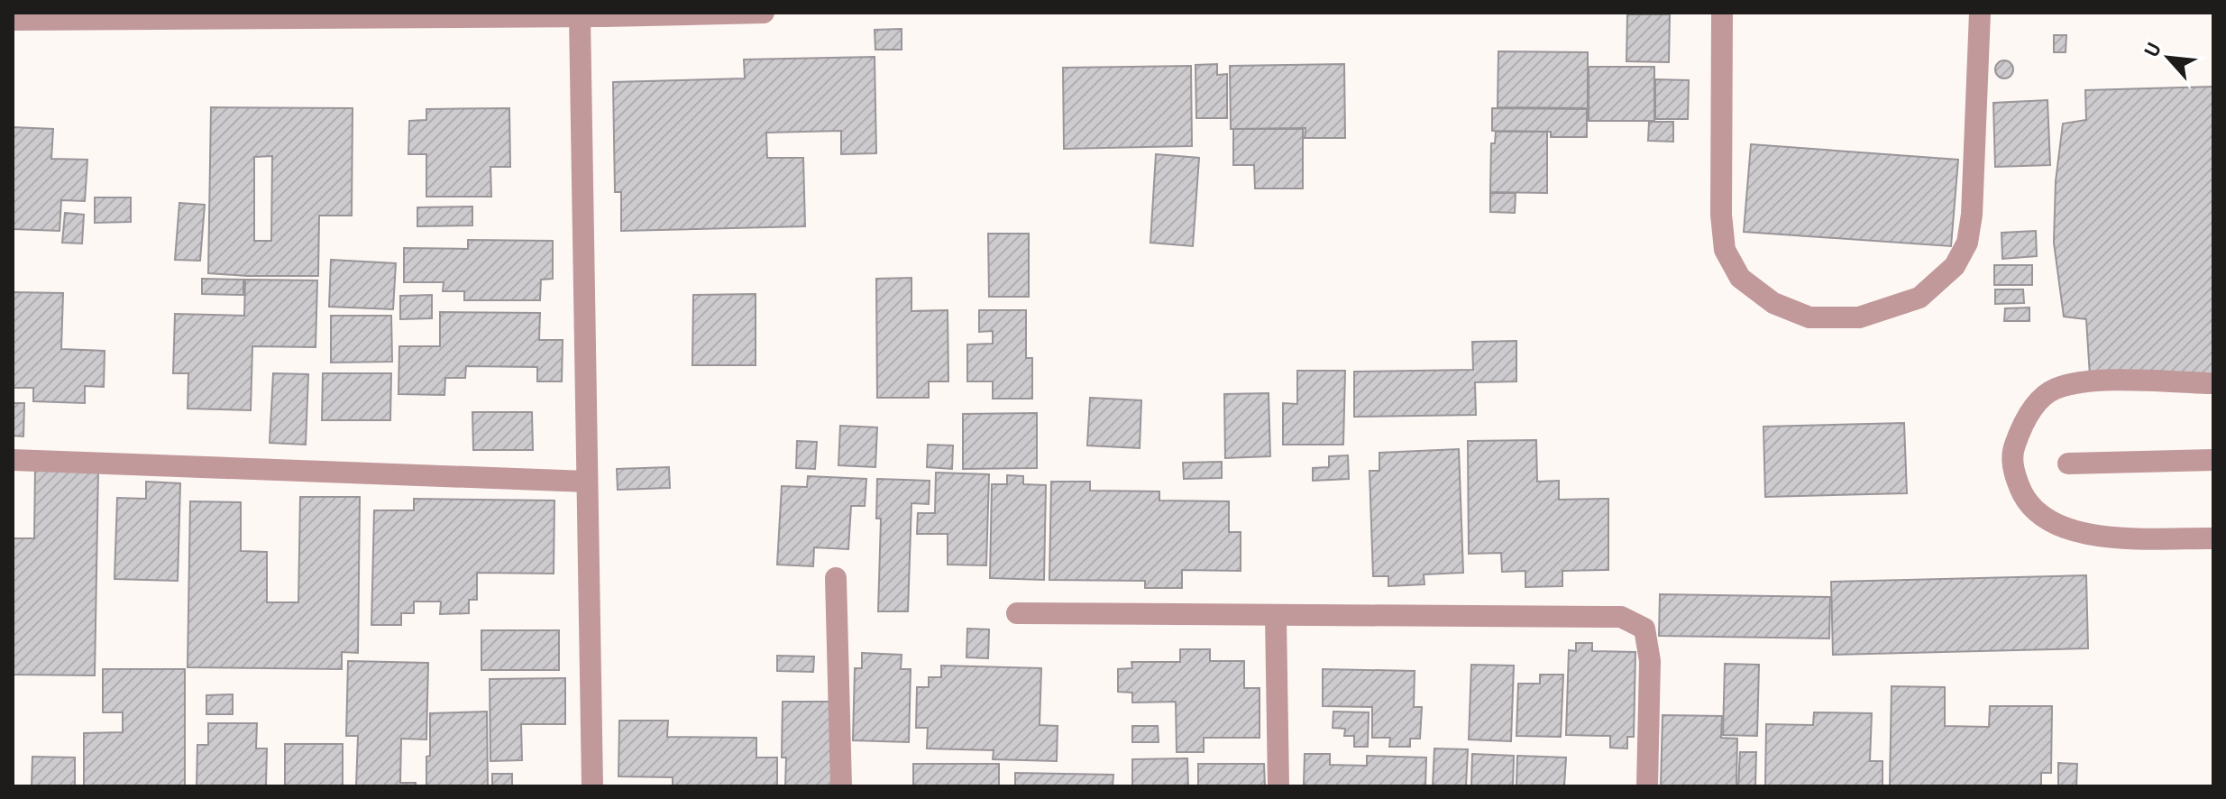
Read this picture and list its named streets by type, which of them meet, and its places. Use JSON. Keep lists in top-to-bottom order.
{
  "north": "top left"
}
